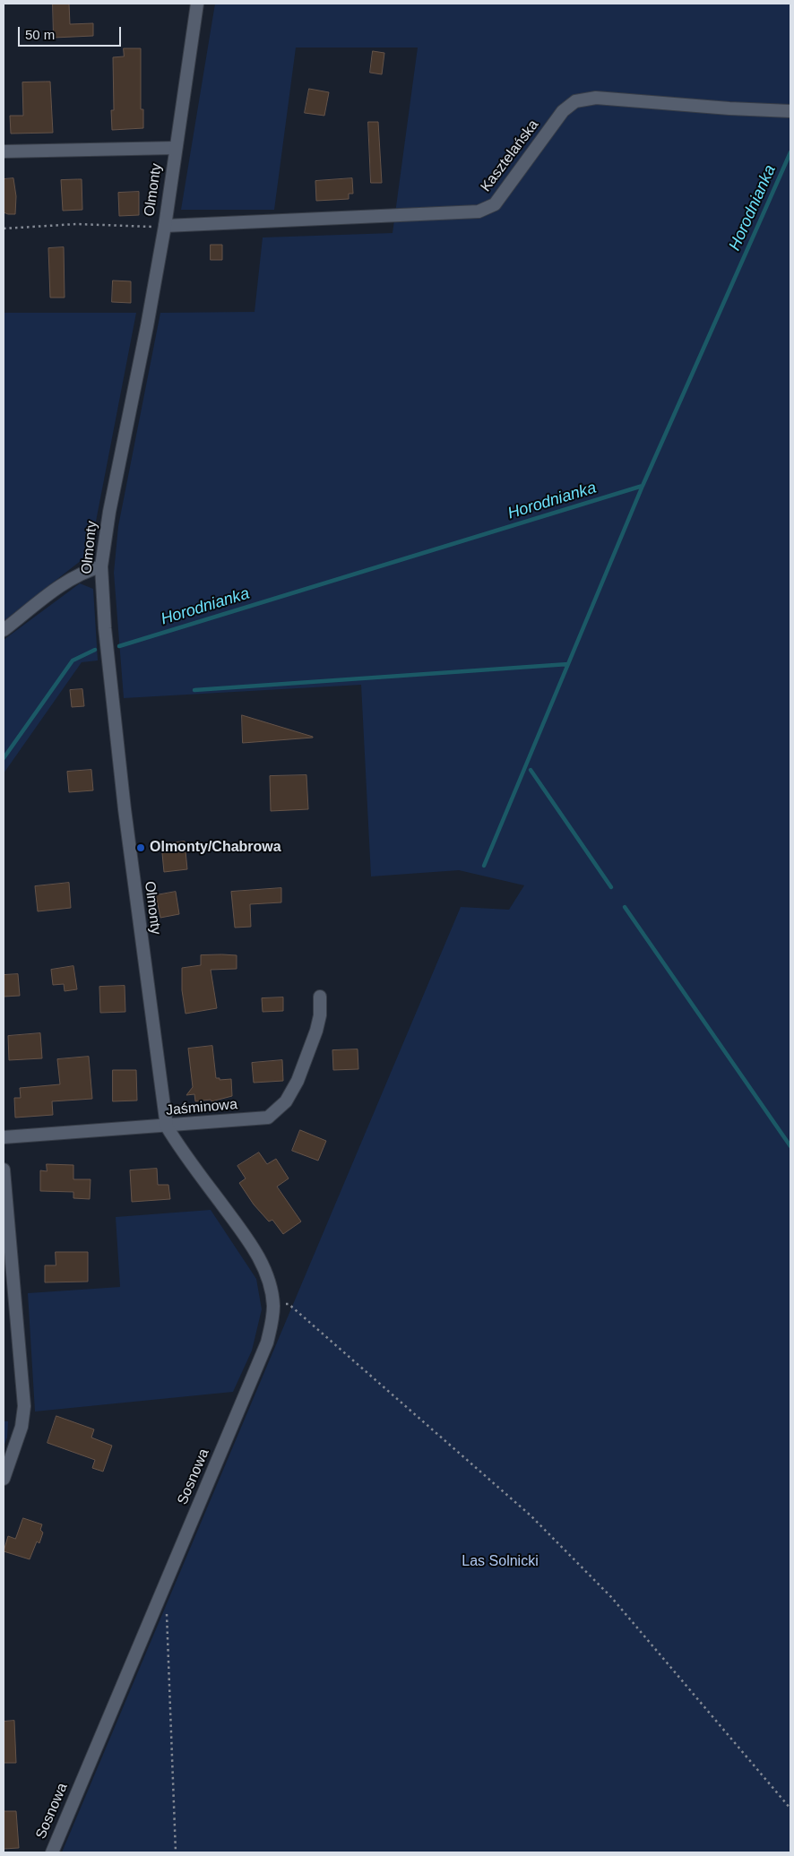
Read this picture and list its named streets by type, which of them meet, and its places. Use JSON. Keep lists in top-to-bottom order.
{
  "streets": {
    "street": [
      "Kasztelańska",
      "Olmonty",
      "Jaśminowa",
      "Sosnowa"
    ]
  },
  "crossings": [
    ["Kasztelańska", "Olmonty"],
    ["Olmonty", "Jaśminowa"],
    ["Olmonty", "Sosnowa"],
    ["Jaśminowa", "Sosnowa"]
  ],
  "water": ["Horodnianka"],
  "parks": ["Las Solnicki"],
  "places": ["Olmonty/Chabrowa"],
  "scale_bar": "50 m"
}
